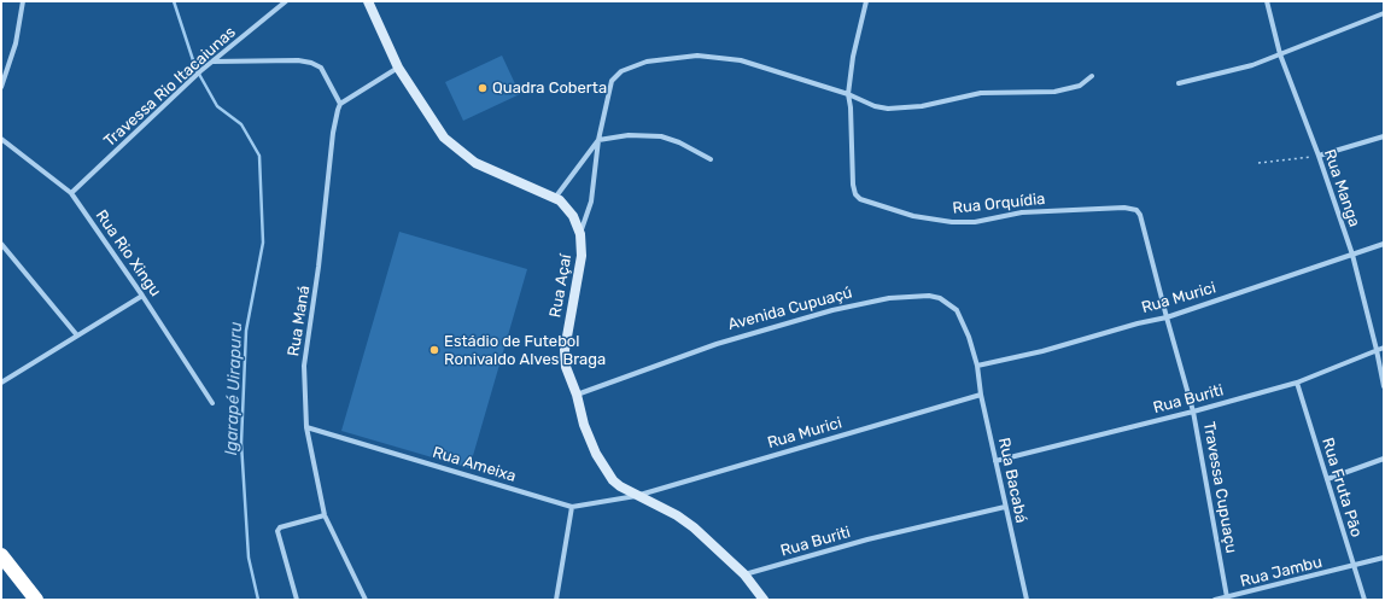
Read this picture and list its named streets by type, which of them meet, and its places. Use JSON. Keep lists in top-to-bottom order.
{
  "streets": {
    "street": [
      "Travessa Rio Itacaiunas",
      "Rua Manga",
      "Rua Orquídia",
      "Rua Rio Xingu",
      "Rua Açaí",
      "Rua Murici",
      "Avenida Cupuaçú",
      "Rua Maná",
      "Rua Buriti",
      "Rua Ameixa",
      "Rua Bacabá",
      "Travessa Cupuaçu",
      "Rua Fruta Pão",
      "Rua Jambu"
    ]
  },
  "crossings": [
    ["Travessa Rio Itacaiunas", "Rua Rio Xingu"],
    ["Rua Manga", "Rua Murici"],
    ["Rua Manga", "Rua Buriti"],
    ["Rua Orquídia", "Travessa Cupuaçu"],
    ["Rua Açaí", "Rua Murici"],
    ["Rua Açaí", "Avenida Cupuaçú"],
    ["Rua Açaí", "Rua Buriti"],
    ["Rua Açaí", "Rua Ameixa"],
    ["Rua Murici", "Avenida Cupuaçú"],
    ["Rua Murici", "Rua Ameixa"],
    ["Rua Murici", "Rua Bacabá"],
    ["Rua Murici", "Travessa Cupuaçu"],
    ["Avenida Cupuaçú", "Rua Bacabá"],
    ["Rua Maná", "Rua Ameixa"],
    ["Rua Buriti", "Rua Bacabá"],
    ["Rua Buriti", "Travessa Cupuaçu"],
    ["Rua Buriti", "Rua Fruta Pão"],
    ["Travessa Cupuaçu", "Rua Jambu"],
    ["Rua Fruta Pão", "Rua Jambu"]
  ],
  "water": ["Igarapé Uirapuru"],
  "places": ["Quadra Coberta", "Estádio de Futebol Ronivaldo Alves Braga"]
}
